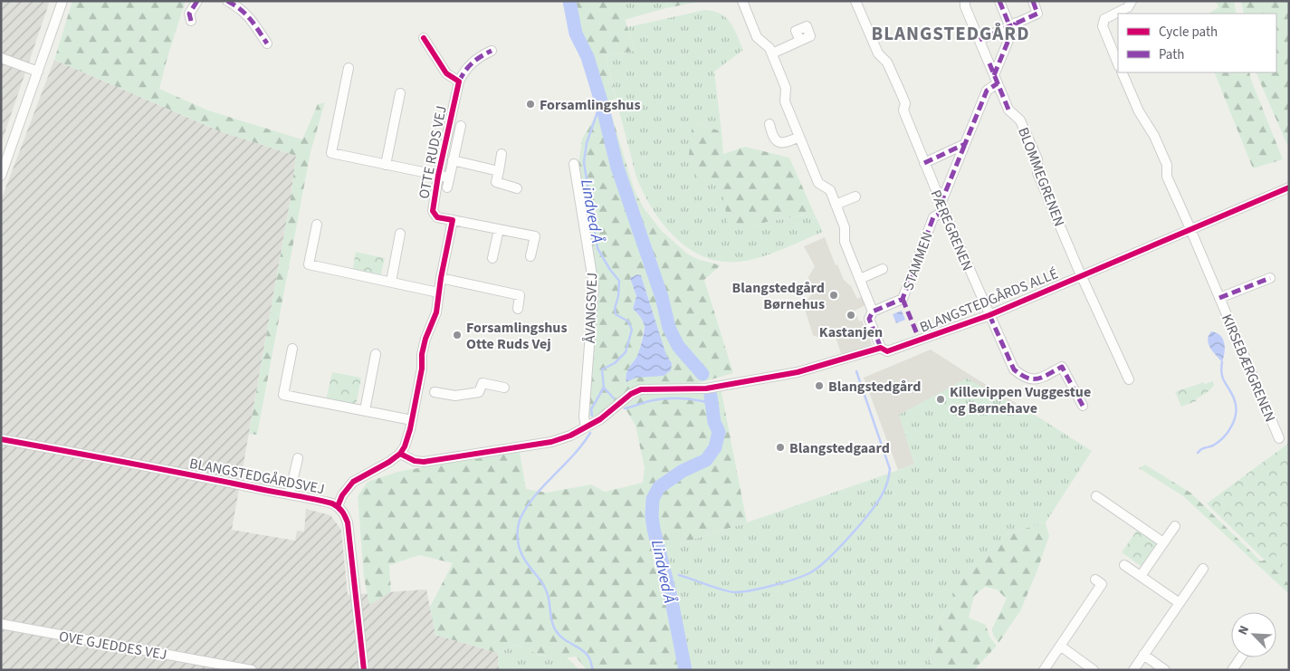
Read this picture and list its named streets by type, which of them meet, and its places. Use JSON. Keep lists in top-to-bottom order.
{
  "streets": {
    "street": [
      "OTTE RUDS VEJ",
      "BLOMMEGRENEN",
      "PÆREGRENEN",
      "STAMMEN",
      "BLANGSTEDGÅRDS ALLÉ",
      "ÅVANGSVEJ",
      "KIRSEBÆRGRENEN",
      "BLANGSTEDGÅRDSVEJ",
      "OVE GJEDDES VEJ"
    ]
  },
  "crossings": [
    ["BLOMMEGRENEN", "STAMMEN"],
    ["BLOMMEGRENEN", "BLANGSTEDGÅRDS ALLÉ"],
    ["PÆREGRENEN", "STAMMEN"],
    ["PÆREGRENEN", "BLANGSTEDGÅRDS ALLÉ"],
    ["BLANGSTEDGÅRDS ALLÉ", "ÅVANGSVEJ"],
    ["BLANGSTEDGÅRDS ALLÉ", "KIRSEBÆRGRENEN"]
  ],
  "districts": ["BLANGSTEDGÅRD"],
  "water": ["Lindved Å"],
  "places": [
    "Forsamlingshus",
    "Blangstedgård Børnehus",
    "Kastanjen",
    "Forsamlingshus Otte Ruds Vej",
    "Blangstedgård",
    "Killevippen Vuggestue og Børnehave",
    "Blangstedgaard"
  ],
  "legend": ["Cycle path", "Path"],
  "north": "top left"
}
